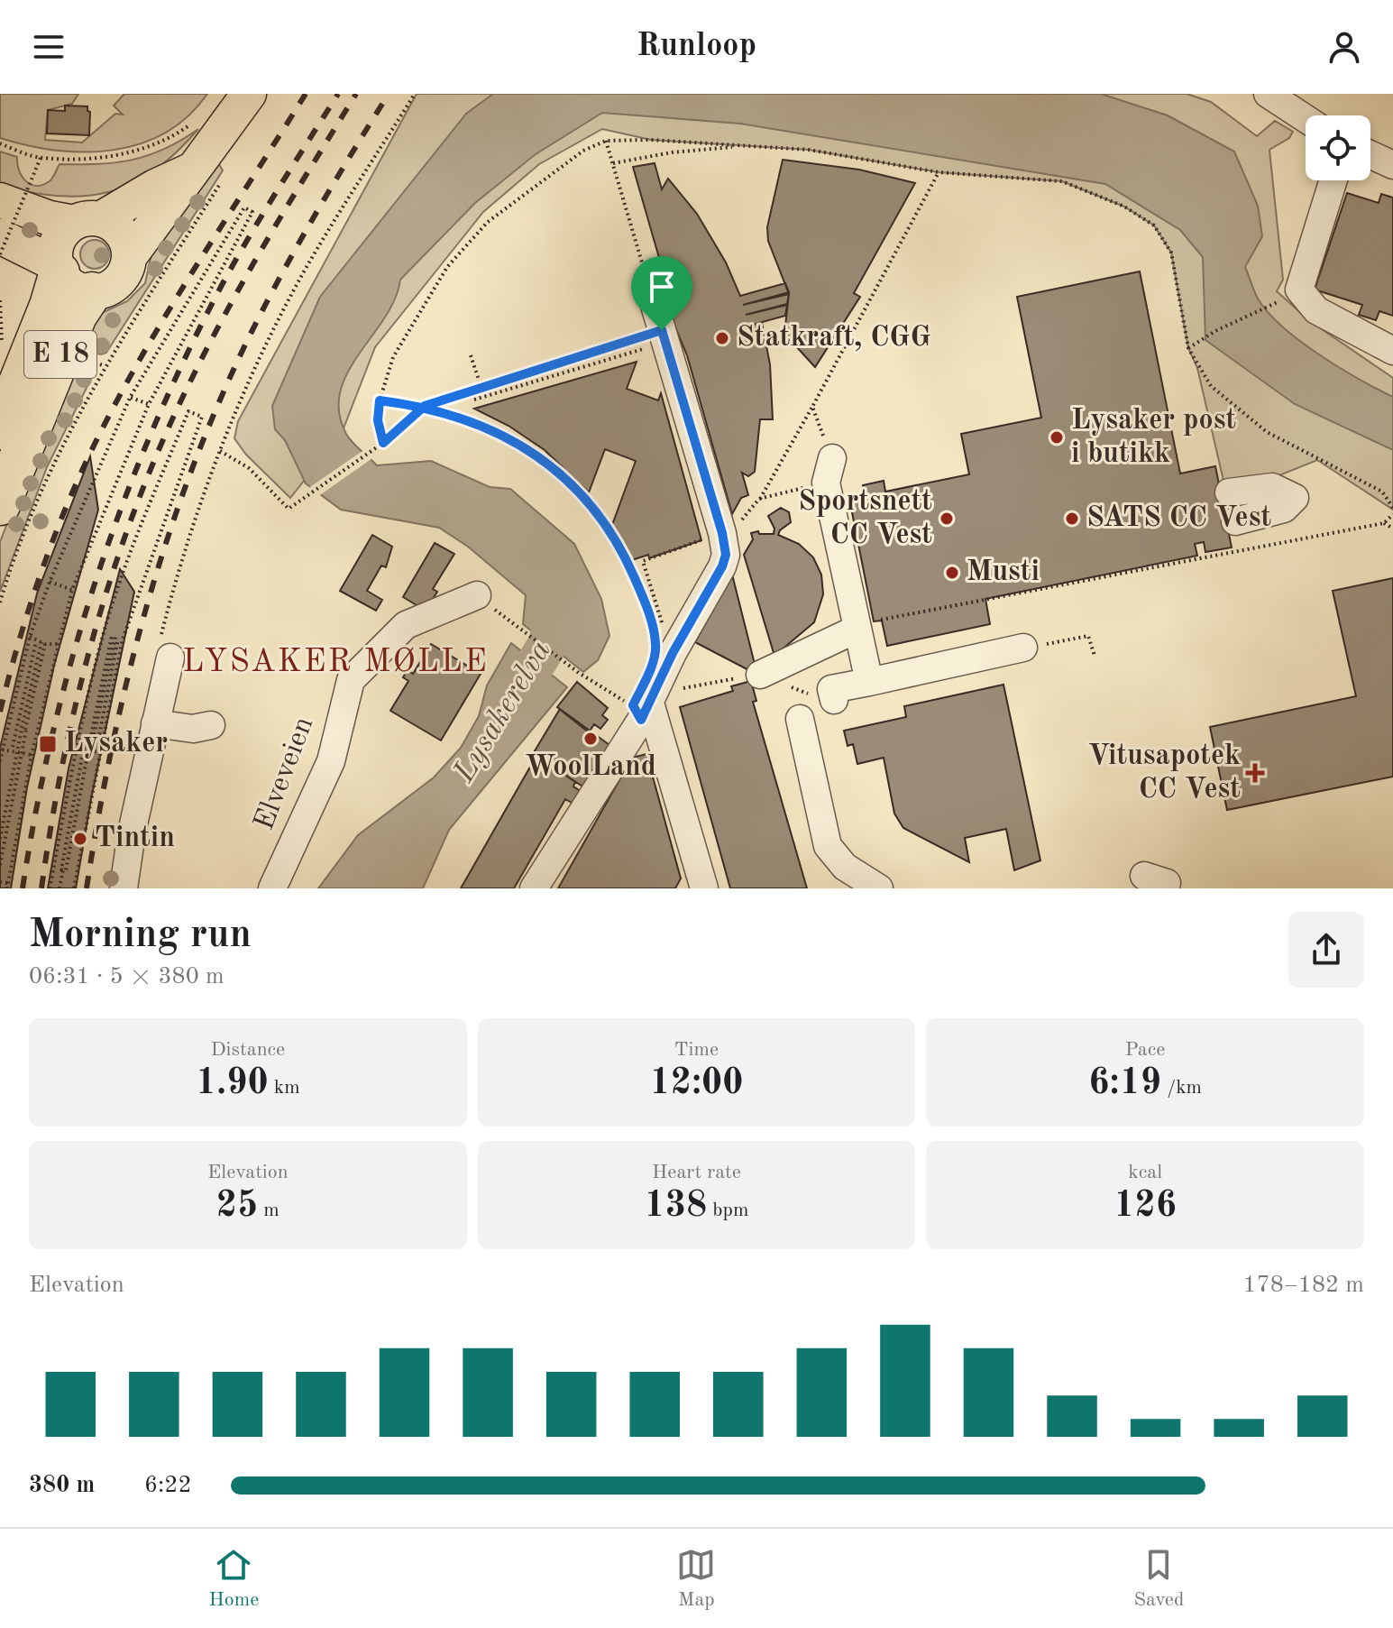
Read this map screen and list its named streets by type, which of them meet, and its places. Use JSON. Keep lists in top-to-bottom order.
{
  "streets": {
    "highway": ["E 18"],
    "street": ["Elveveien"]
  },
  "districts": ["LYSAKER MØLLE"],
  "water": ["Lysakerelva"],
  "places": {
    "other": [
      "Statkraft, CGG",
      "Lysaker post i butikk",
      "Sportsnett CC Vest",
      "SATS CC Vest",
      "Musti",
      "WoolLand",
      "Tintin"
    ],
    "transit": ["Lysaker"],
    "health": ["Vitusapotek CC Vest"]
  },
  "page": {
    "header": "Runloop",
    "heading": ["Morning run", "06:31 · 5 × 380 m"],
    "stats": [
      ["Distance", "1.90 km"],
      ["Time", "12:00"],
      ["Pace", "6:19 /km"],
      ["Elevation", "25 m"],
      ["Heart rate", "138 bpm"],
      ["kcal", "126"]
    ],
    "chart": ["Elevation", "178–182 m"],
    "list": [
      {
        "name": "380 m",
        "note": "6:22"
      }
    ],
    "tabs": ["Home", "Map", "Saved"]
  }
}
